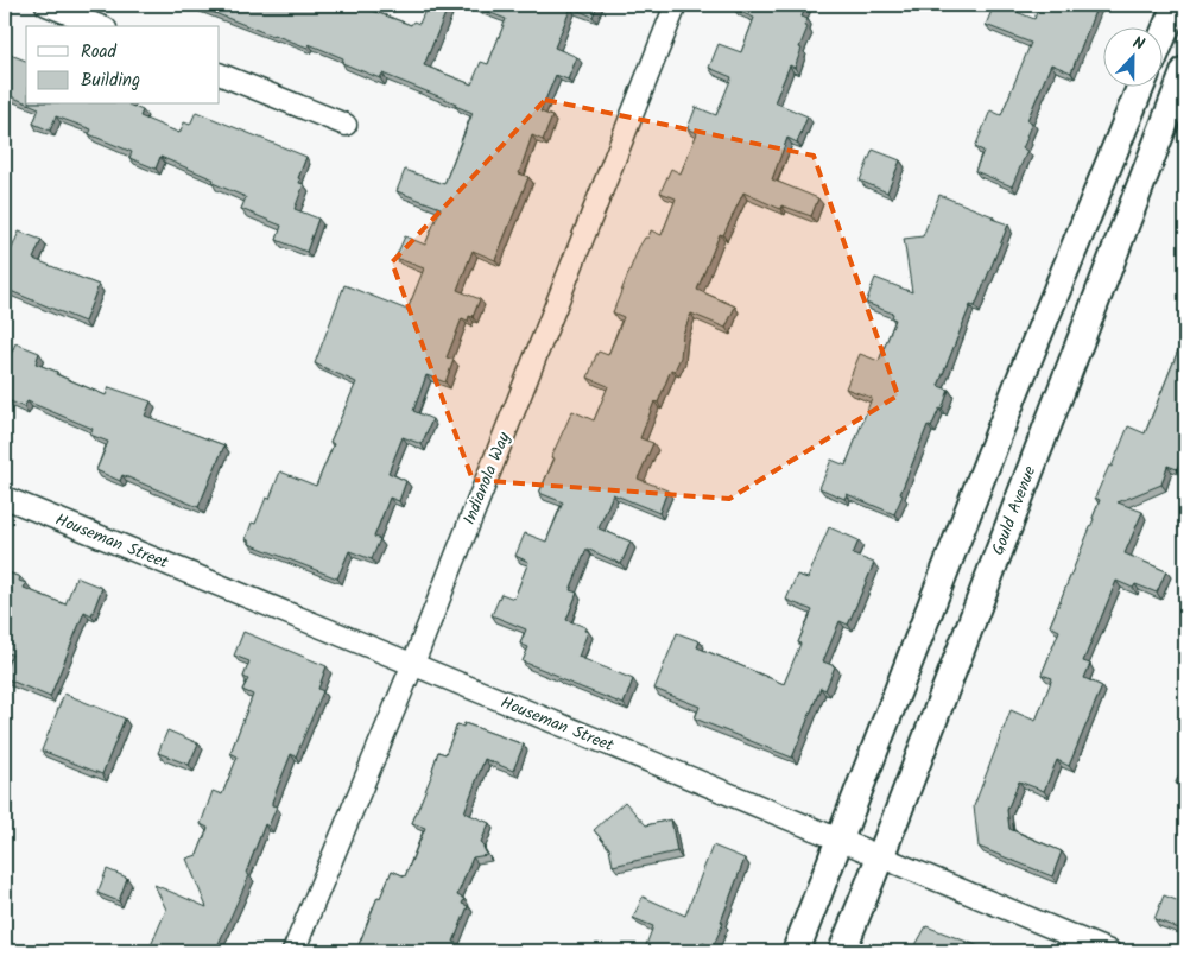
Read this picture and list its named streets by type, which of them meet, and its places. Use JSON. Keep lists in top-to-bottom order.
{
  "streets": {
    "street": ["Indianola Way", "Gould Avenue", "Houseman Street"]
  },
  "crossings": [
    ["Indianola Way", "Houseman Street"],
    ["Gould Avenue", "Houseman Street"]
  ],
  "legend": ["Road", "Building"],
  "north": "top"
}
